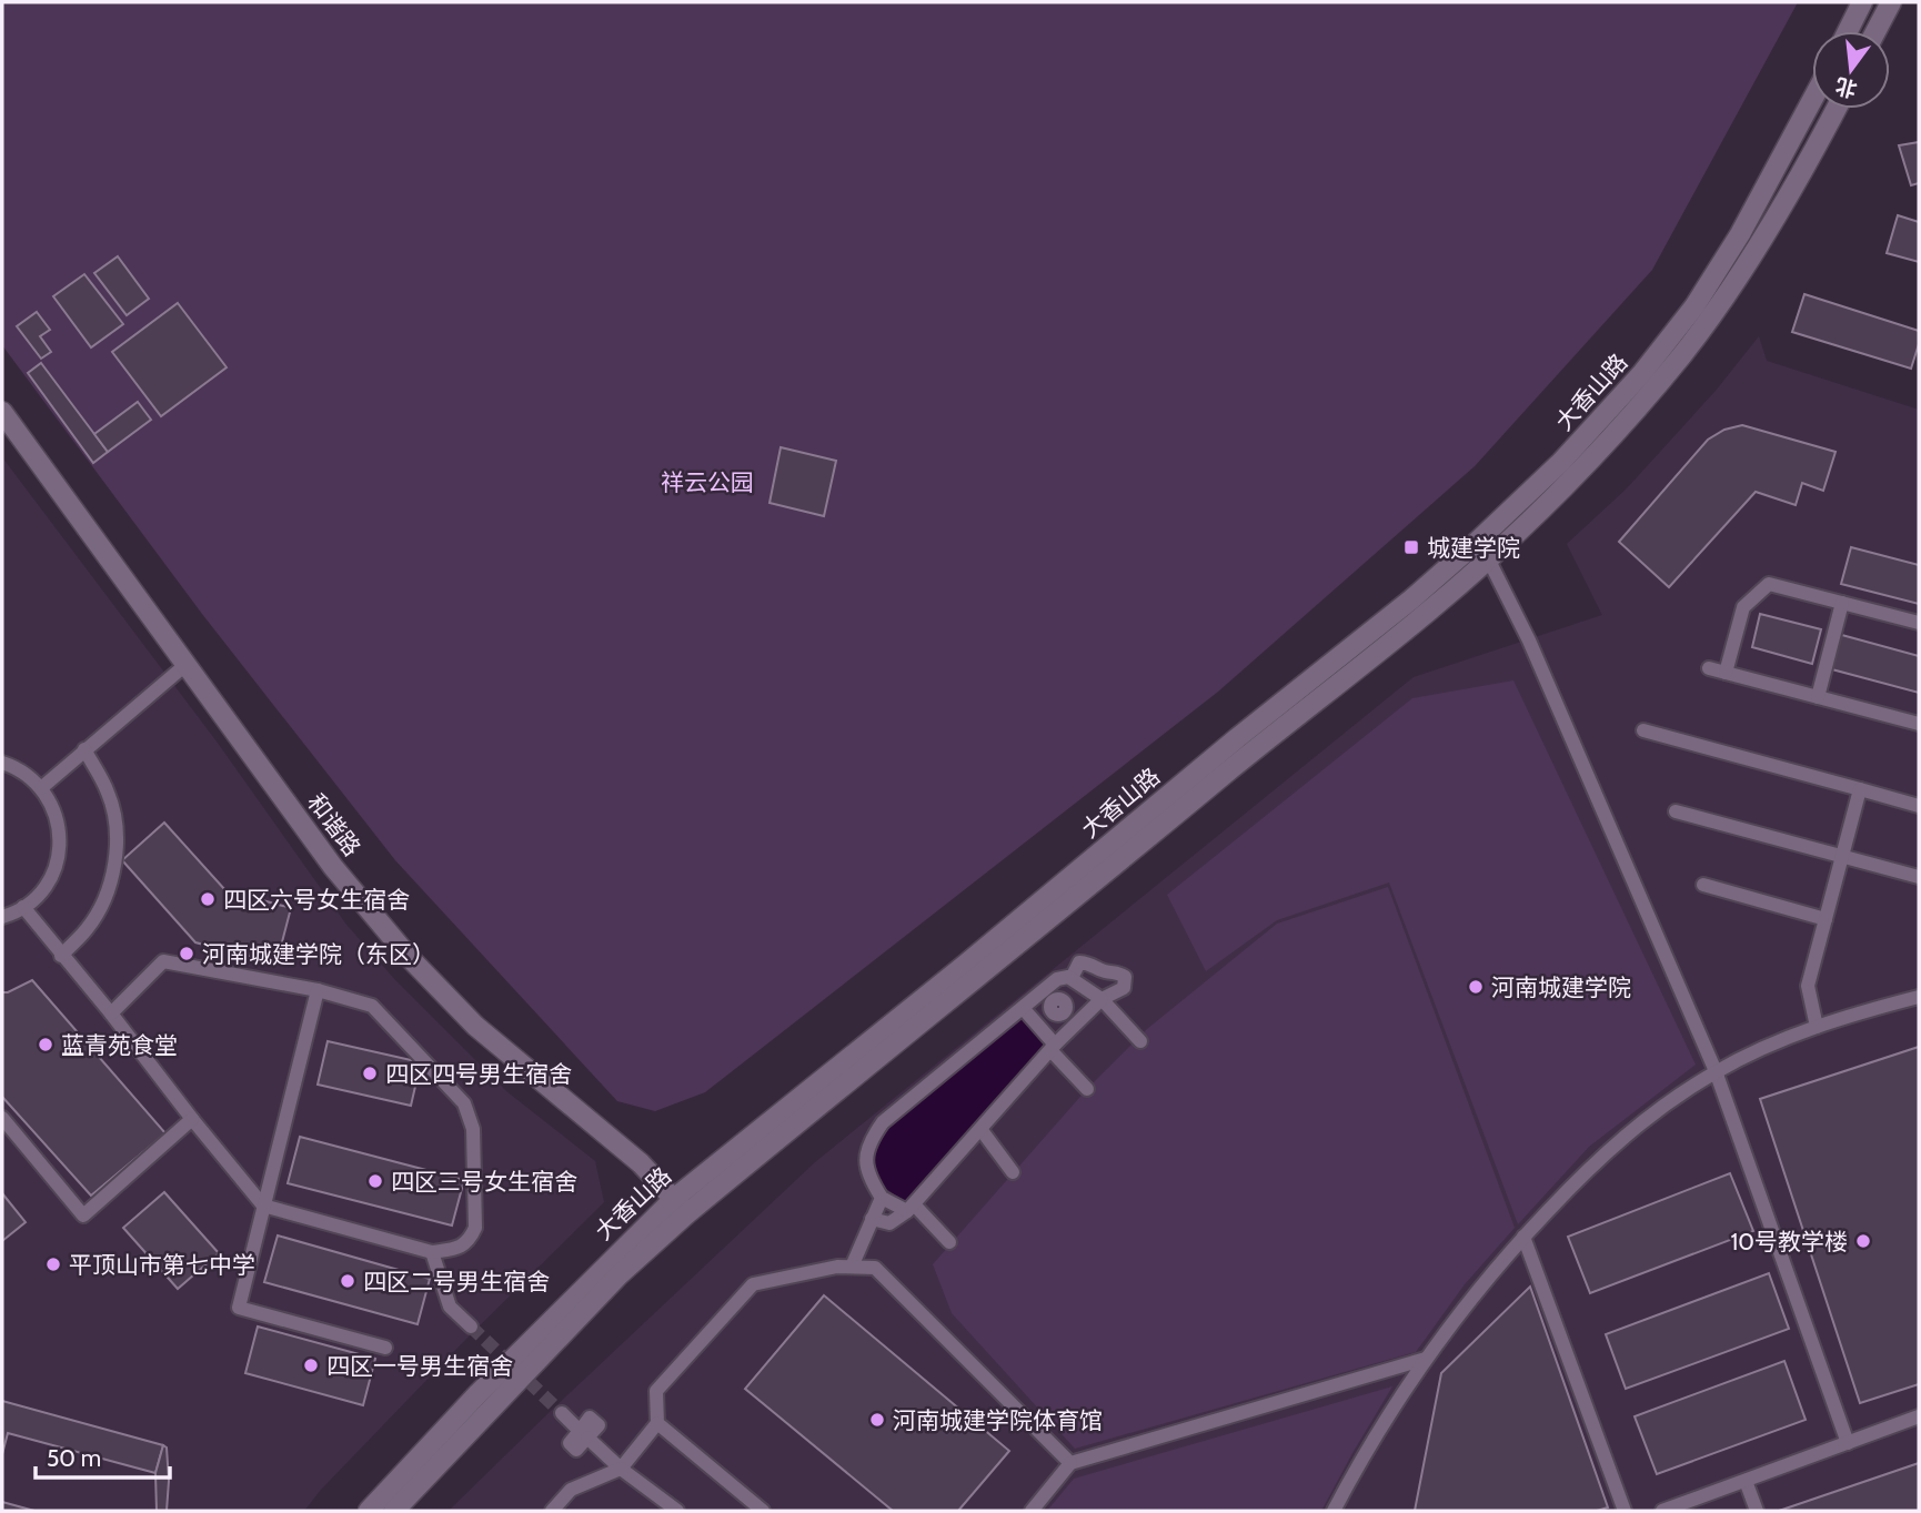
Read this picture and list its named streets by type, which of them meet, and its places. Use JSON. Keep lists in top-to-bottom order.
{
  "streets": {
    "main road": ["大香山路", "和谐路"]
  },
  "crossings": [
    ["大香山路", "和谐路"]
  ],
  "parks": ["祥云公园"],
  "places": {
    "transit": ["城建学院"],
    "other": [
      "四区六号女生宿舍",
      "河南城建学院（东区）",
      "河南城建学院",
      "蓝青苑食堂",
      "四区四号男生宿舍",
      "四区三号女生宿舍",
      "10号教学楼",
      "平顶山市第七中学",
      "四区二号男生宿舍",
      "四区一号男生宿舍",
      "河南城建学院体育馆"
    ]
  },
  "scale_bar": "50 m",
  "north": "bottom"
}
